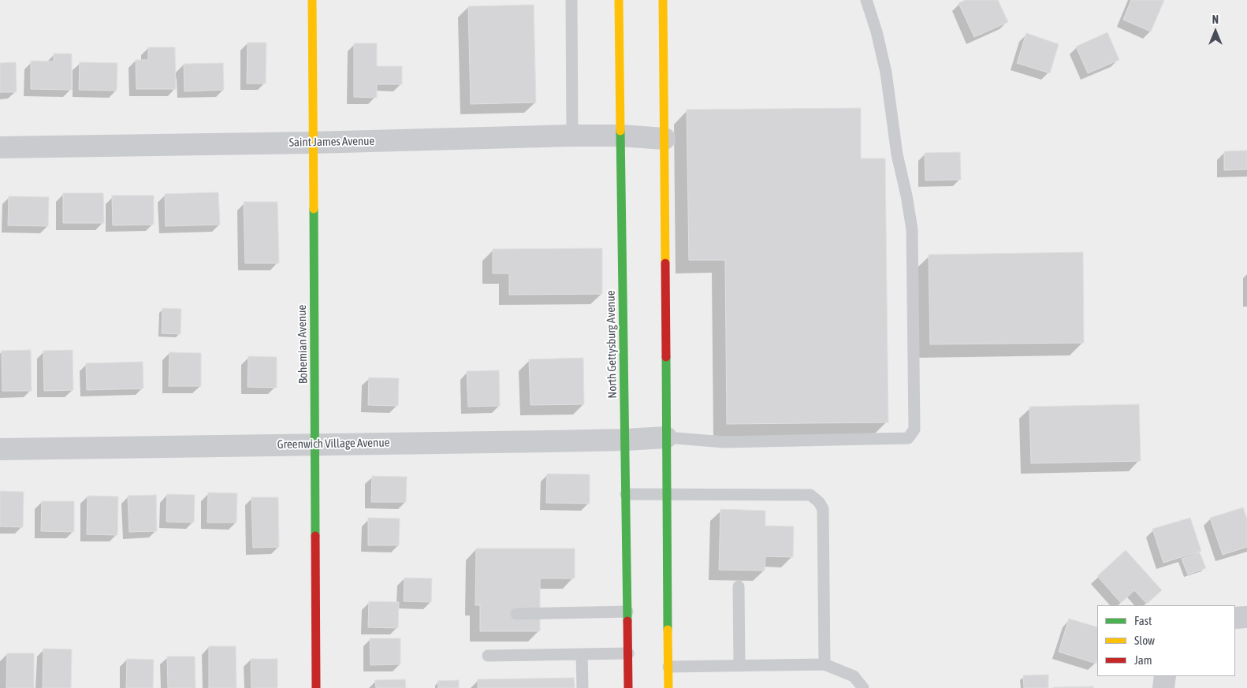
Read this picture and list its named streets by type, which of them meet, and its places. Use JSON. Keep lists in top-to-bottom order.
{
  "streets": {
    "main road": ["Bohemian Avenue", "North Gettysburg Avenue"],
    "street": ["Saint James Avenue", "Greenwich Village Avenue"]
  },
  "crossings": [
    ["Saint James Avenue", "Bohemian Avenue"],
    ["Saint James Avenue", "North Gettysburg Avenue"],
    ["Bohemian Avenue", "Greenwich Village Avenue"],
    ["North Gettysburg Avenue", "Greenwich Village Avenue"]
  ],
  "legend": ["Fast", "Slow", "Jam"],
  "north": "top"
}
